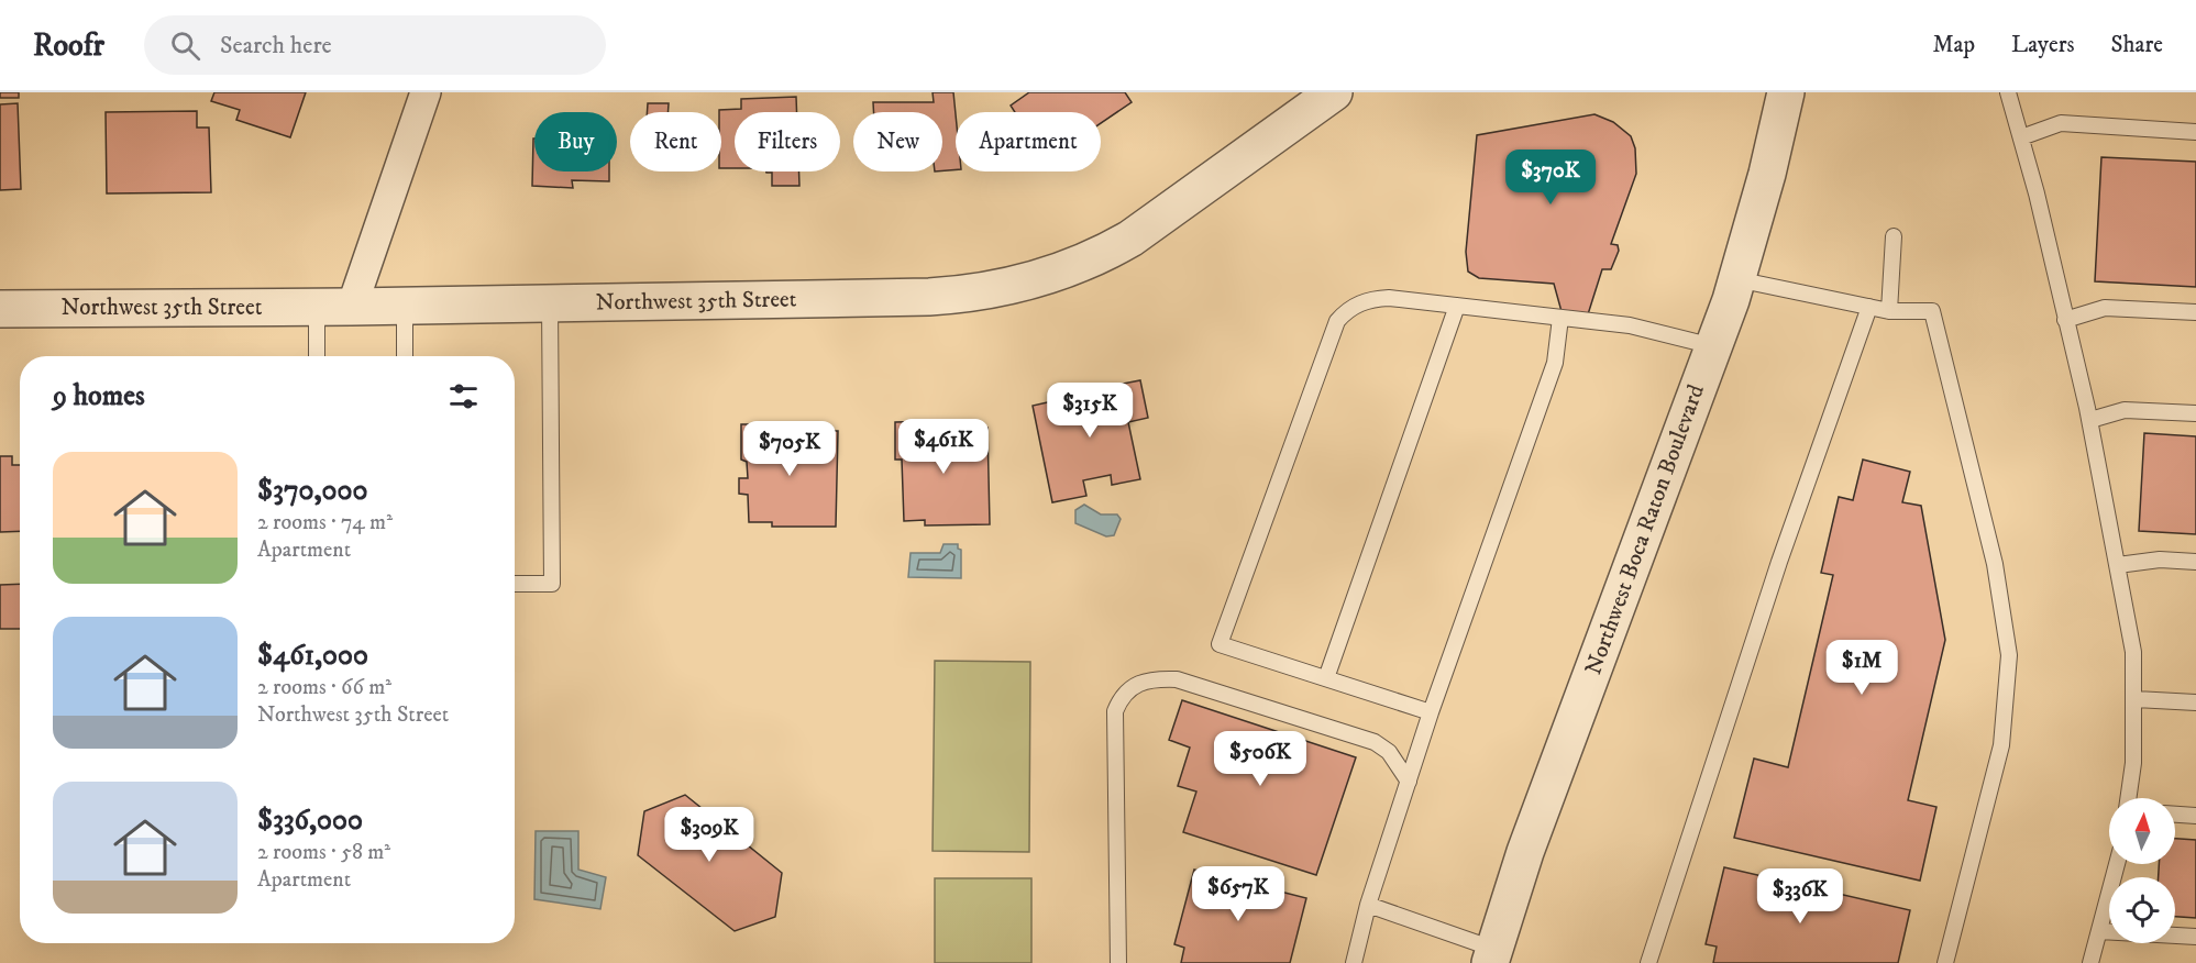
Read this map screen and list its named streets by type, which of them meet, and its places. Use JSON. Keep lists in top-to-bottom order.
{
  "streets": {
    "street": ["Northwest 35th Street", "Northwest Boca Raton Boulevard"]
  },
  "north": "top",
  "page": {
    "header": "Roofr",
    "search": "Search here",
    "nav": ["Map", "Layers", "Share"],
    "chip": [
      "Buy",
      "Rent",
      "Filters",
      "New",
      "Apartment"
    ],
    "price": [
      "$370K",
      "$315K",
      "$461K",
      "$705K",
      "$1M",
      "$506K",
      "$309K",
      "$657K",
      "$336K"
    ],
    "heading": "9 homes",
    "list": [
      {
        "name": "$370,000",
        "note": "2 rooms · 74 m² · Apartment"
      },
      {
        "name": "$461,000",
        "note": "2 rooms · 66 m² · Northwest 35th Street"
      },
      {
        "name": "$336,000",
        "note": "2 rooms · 58 m² · Apartment"
      }
    ]
  }
}
